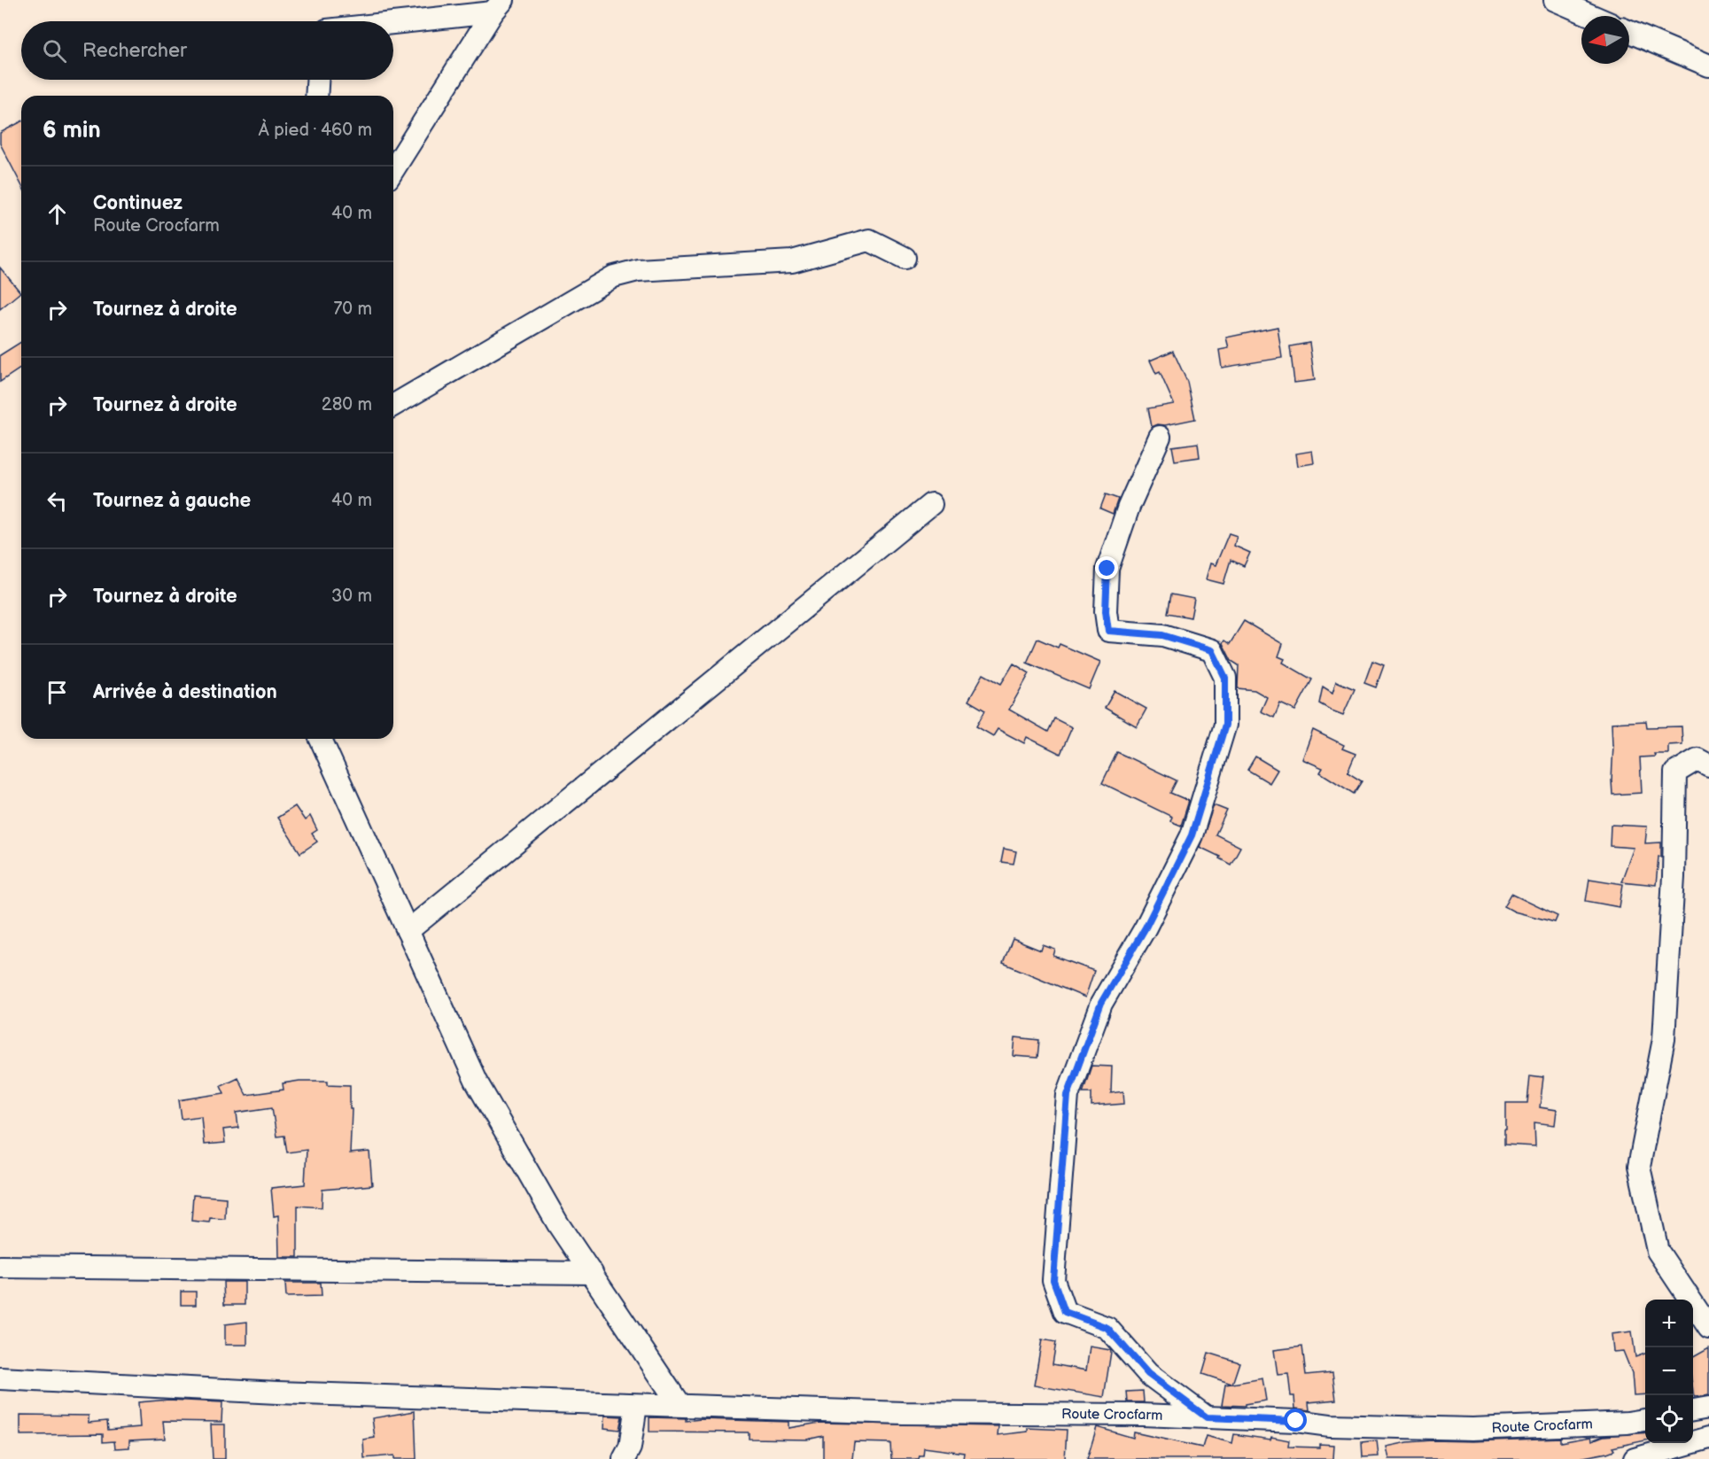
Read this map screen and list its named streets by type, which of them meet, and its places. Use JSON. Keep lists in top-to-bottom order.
{
  "streets": {
    "street": ["Route Crocfarm"]
  },
  "north": "left",
  "page": {
    "search": "Rechercher",
    "heading": ["6 min", "À pied · 460 m"],
    "list": [
      ["Continuez", "Route Crocfarm", "40 m"],
      ["Tournez à droite", "70 m"],
      ["Tournez à droite", "280 m"],
      ["Tournez à gauche", "40 m"],
      ["Tournez à droite", "30 m"],
      "Arrivée à destination"
    ],
    "map_buttons": ["+", "−"]
  }
}
